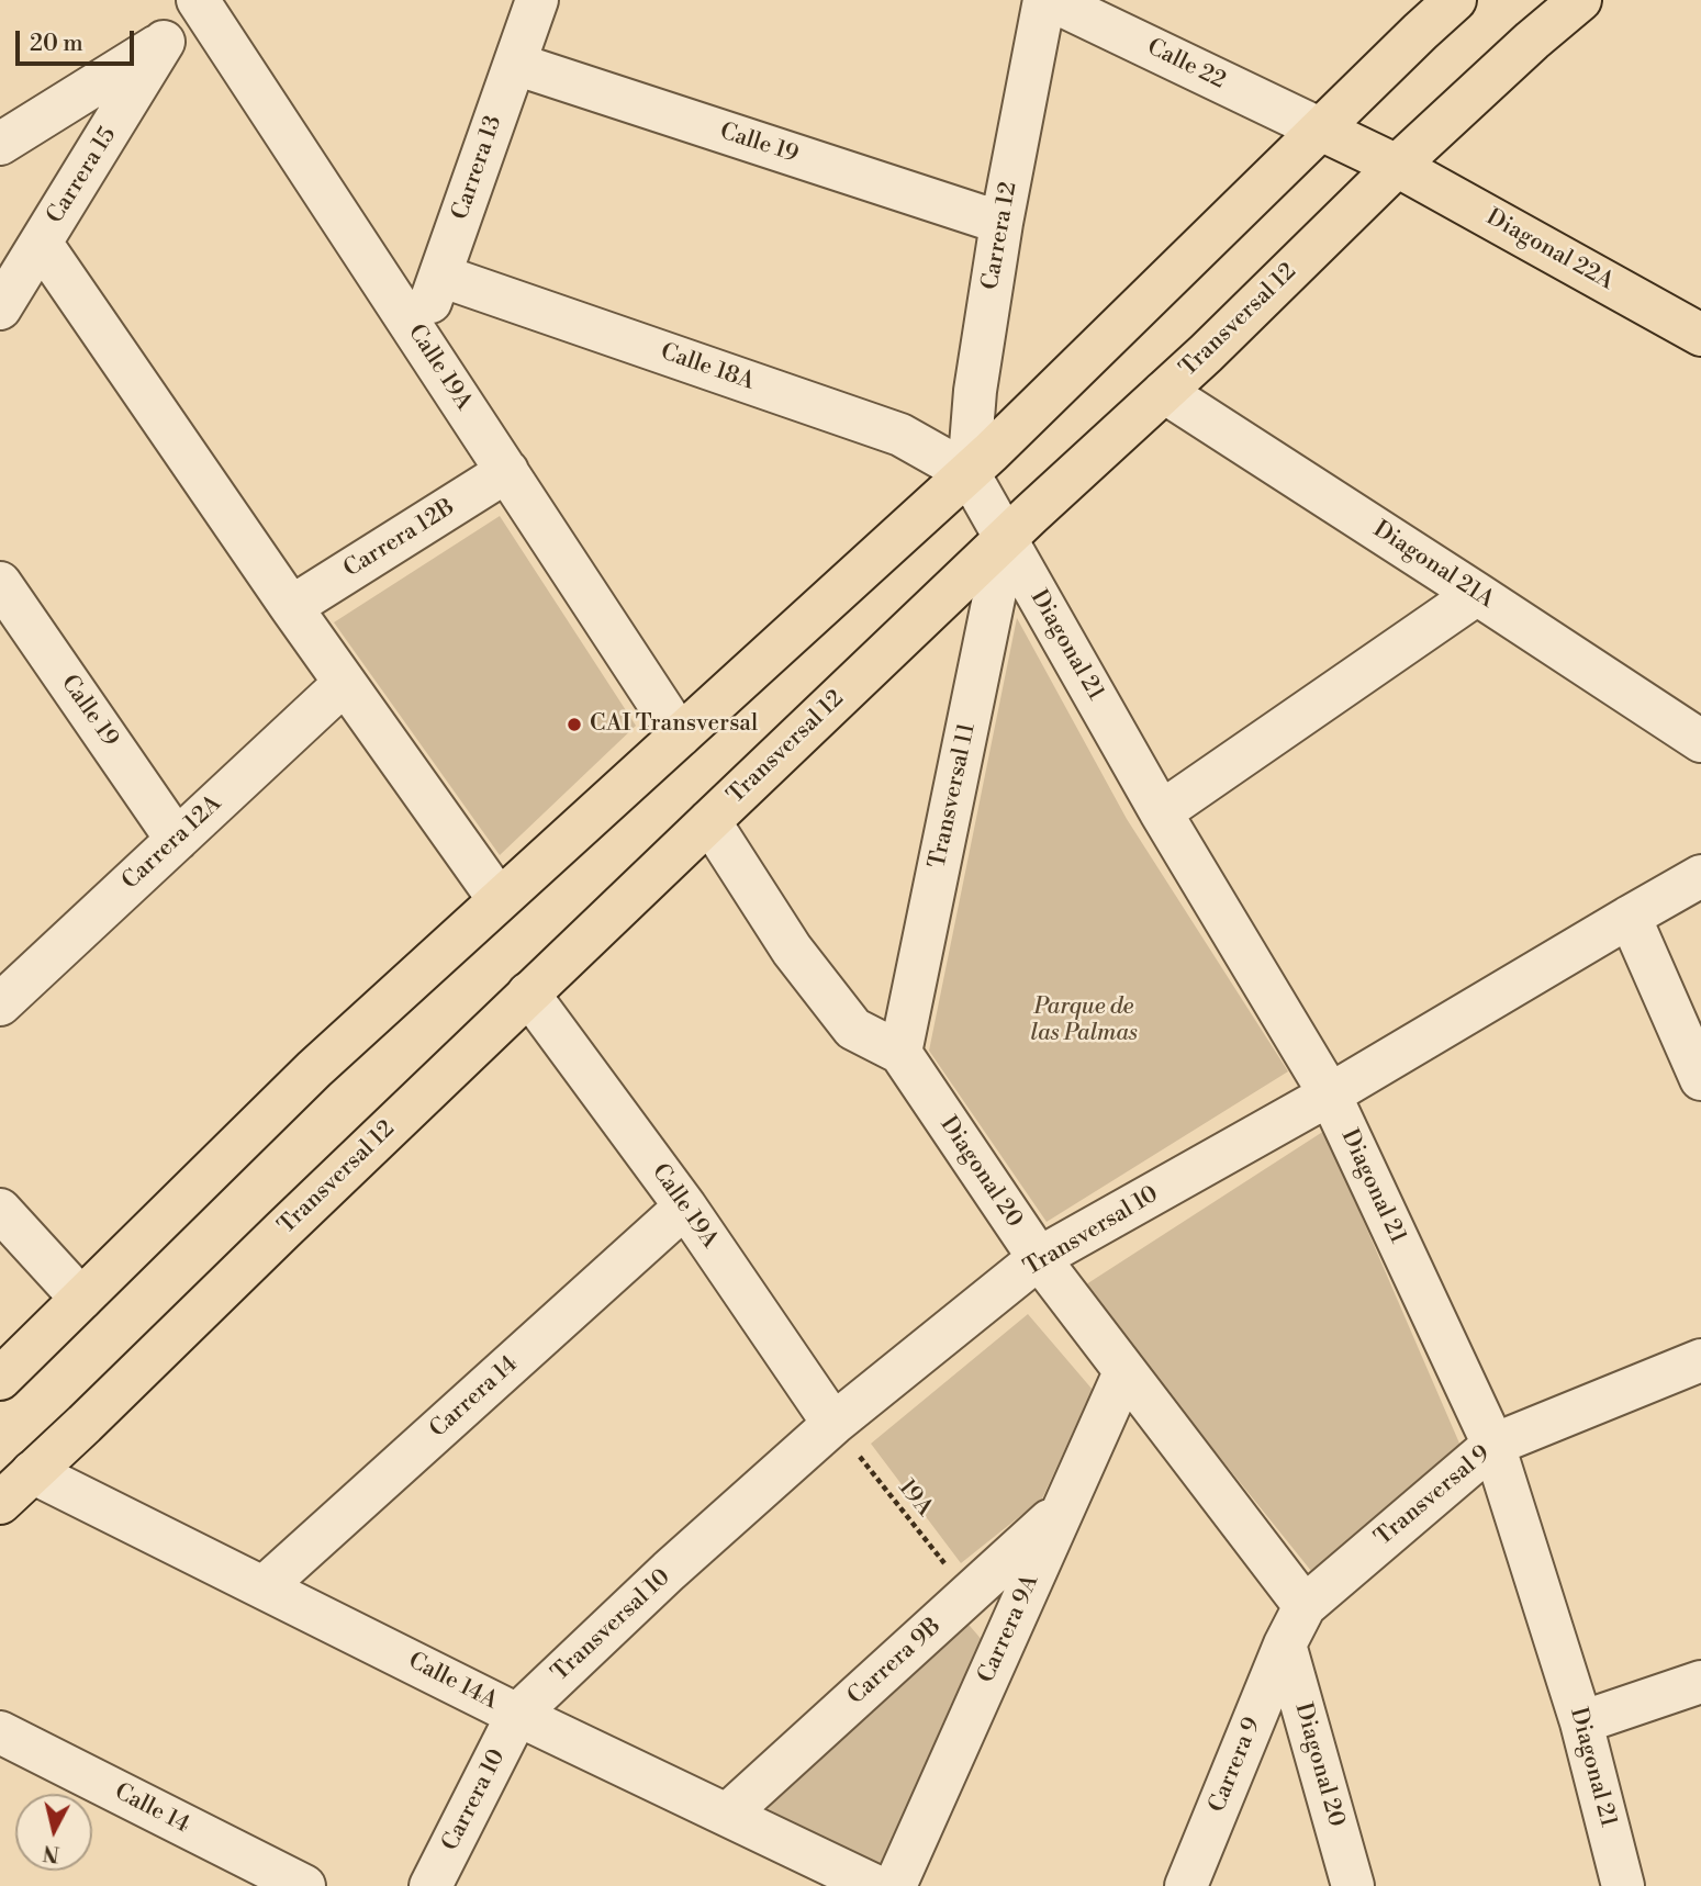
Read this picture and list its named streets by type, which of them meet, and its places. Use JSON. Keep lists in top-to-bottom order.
{
  "streets": {
    "main road": ["Diagonal 22A", "Transversal 12"],
    "street": [
      "Calle 22",
      "Calle 19",
      "Carrera 13",
      "Carrera 15",
      "Carrera 12",
      "Calle 19A",
      "Calle 18A",
      "Carrera 12B",
      "Diagonal 21A",
      "Diagonal 21",
      "Transversal 11",
      "Carrera 12A",
      "Diagonal 20",
      "Transversal 10",
      "Carrera 14",
      "Transversal 9",
      "Carrera 9A",
      "Carrera 9B",
      "Calle 14A",
      "Carrera 9",
      "Carrera 10",
      "Calle 14"
    ],
    "path": ["19A"]
  },
  "crossings": [
    ["Calle 22", "Diagonal 22A"],
    ["Calle 19", "Carrera 13"],
    ["Calle 19", "Carrera 12"],
    ["Calle 19", "Carrera 12A"],
    ["Carrera 13", "Calle 19A"],
    ["Carrera 13", "Calle 18A"],
    ["Carrera 12", "Calle 18A"],
    ["Carrera 12", "Diagonal 21"],
    ["Diagonal 22A", "Transversal 12"],
    ["Transversal 12", "Calle 19A"],
    ["Transversal 12", "Diagonal 21A"],
    ["Transversal 12", "Diagonal 21"],
    ["Transversal 12", "Transversal 11"],
    ["Transversal 12", "Diagonal 20"],
    ["Transversal 12", "Calle 14A"],
    ["Calle 19A", "Carrera 12B"],
    ["Calle 19A", "Transversal 10"],
    ["Calle 19A", "Carrera 14"],
    ["Calle 19A", "19A"],
    ["Calle 18A", "Diagonal 21"],
    ["Diagonal 21", "Transversal 11"],
    ["Diagonal 21", "Transversal 10"],
    ["Diagonal 21", "Transversal 9"],
    ["Transversal 11", "Diagonal 20"],
    ["Diagonal 20", "Transversal 10"],
    ["Diagonal 20", "Transversal 9"],
    ["Diagonal 20", "Carrera 9A"],
    ["Diagonal 20", "Carrera 9"],
    ["Transversal 10", "19A"],
    ["Transversal 10", "Calle 14A"],
    ["Transversal 10", "Carrera 10"],
    ["Carrera 14", "Calle 14A"],
    ["Transversal 9", "Carrera 9"],
    ["19A", "Carrera 9B"],
    ["Carrera 9A", "Carrera 9B"],
    ["Carrera 9B", "Calle 14A"],
    ["Calle 14A", "Carrera 10"]
  ],
  "parks": ["Parque de las Palmas"],
  "places": ["CAI Transversal"],
  "scale_bar": "20 m",
  "north": "bottom"
}
